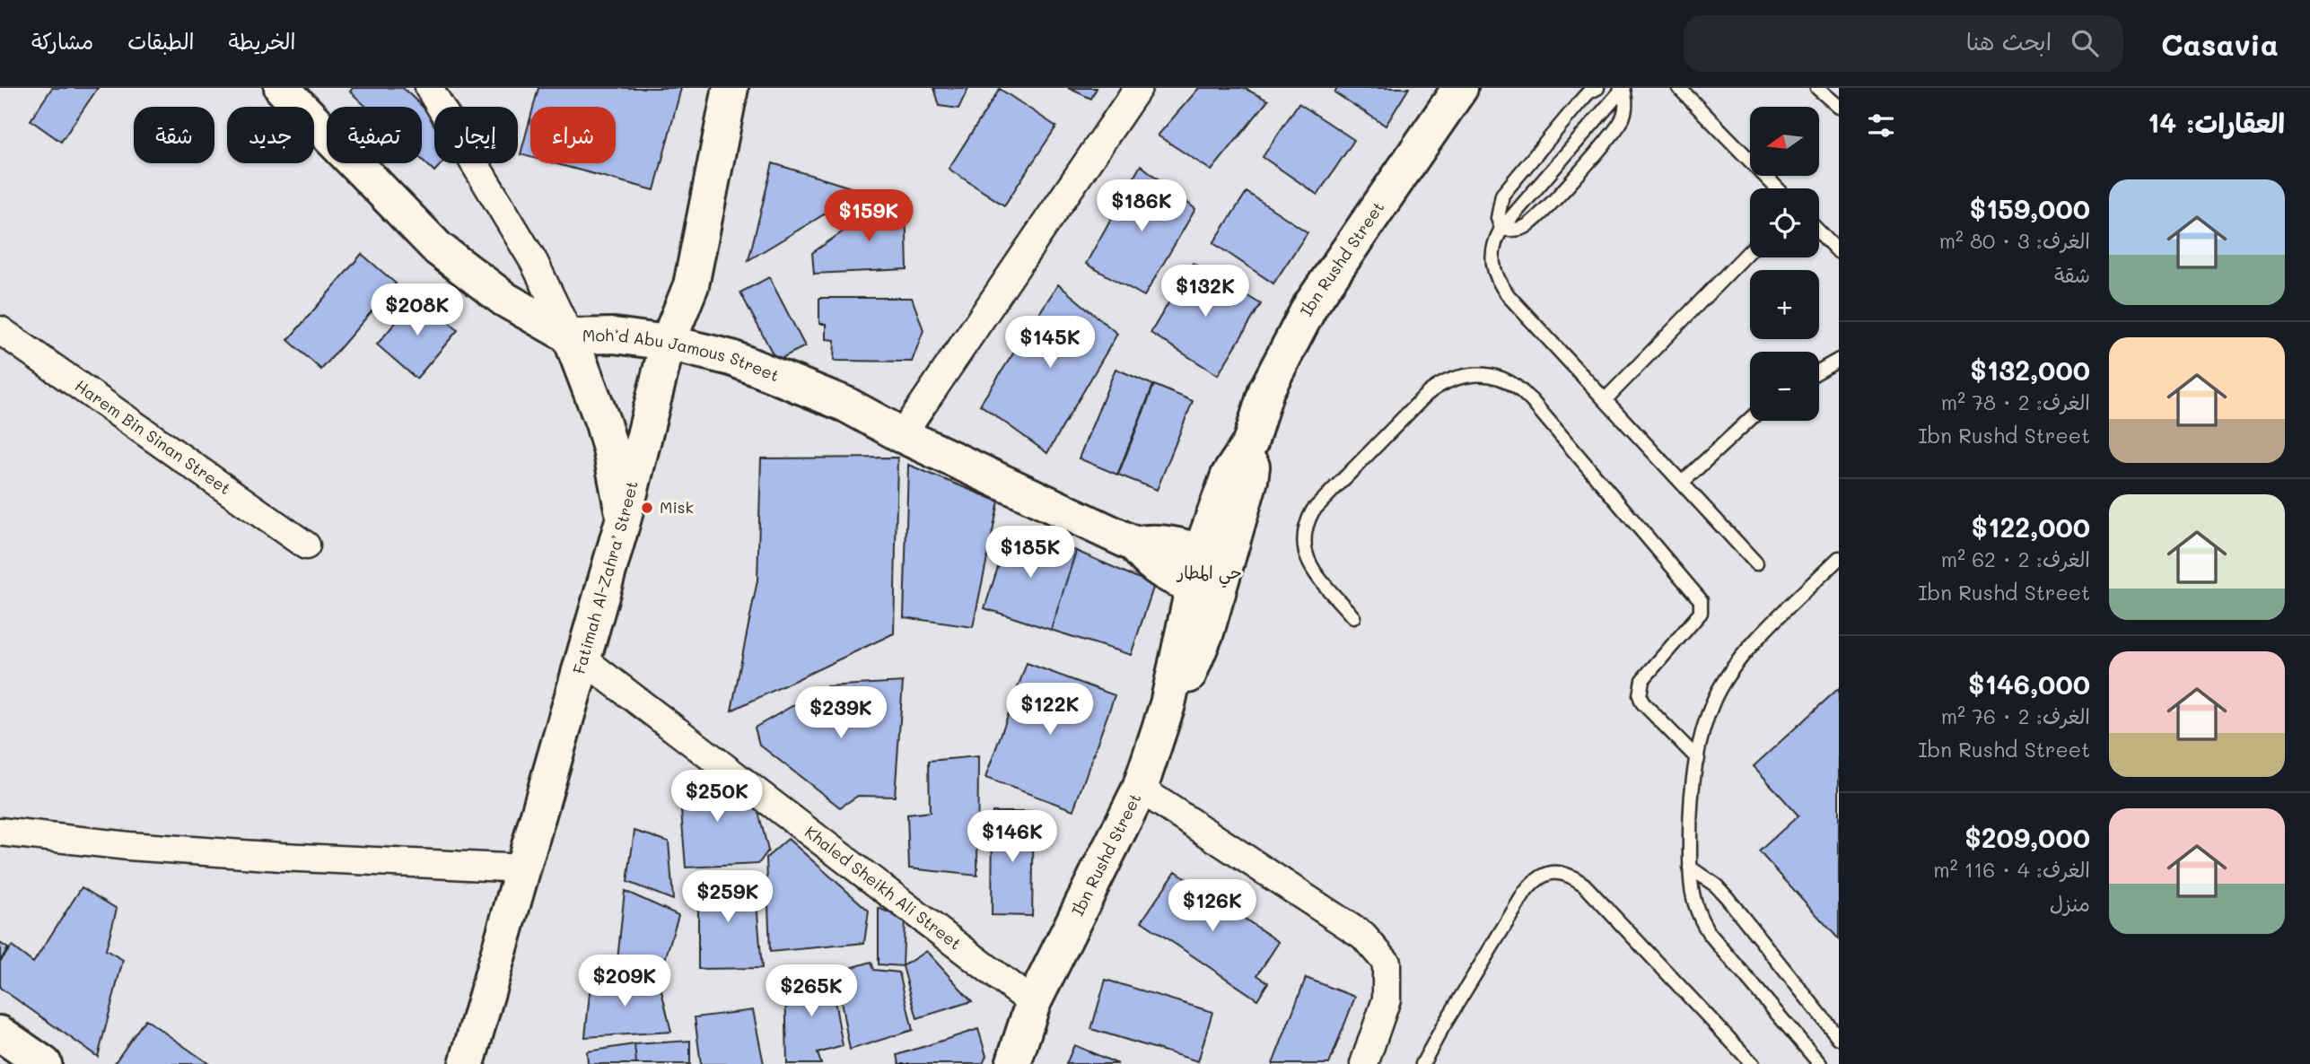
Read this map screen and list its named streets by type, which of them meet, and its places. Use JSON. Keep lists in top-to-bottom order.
{
  "streets": {
    "street": [
      "Ibn Rushd Street",
      "Moh’d Abu Jamous Street",
      "Harem Bin Sinan Street",
      "Fatimah Al-Zahra’ Street",
      "Khaled Sheikh Ali Street"
    ]
  },
  "crossings": [
    ["Ibn Rushd Street", "Moh’d Abu Jamous Street"],
    ["Ibn Rushd Street", "Khaled Sheikh Ali Street"],
    ["Moh’d Abu Jamous Street", "Fatimah Al-Zahra’ Street"],
    ["Fatimah Al-Zahra’ Street", "Khaled Sheikh Ali Street"]
  ],
  "districts": ["حي المطار"],
  "places": ["Misk"],
  "north": "left",
  "page": {
    "header": "Casavia",
    "search": "ابحث هنا",
    "nav": ["الخريطة", "الطبقات", "مشاركة"],
    "heading": "العقارات: 14",
    "map_buttons": ["+", "−"],
    "chip": [
      "شراء",
      "إيجار",
      "تصفية",
      "جديد",
      "شقة"
    ],
    "list": [
      {
        "name": "$159,000",
        "note": "الغرف: 3 · 80 m² · شقة"
      },
      {
        "name": "$132,000",
        "note": "الغرف: 2 · 78 m² · Ibn Rushd Street"
      },
      {
        "name": "$122,000",
        "note": "الغرف: 2 · 62 m² · Ibn Rushd Street"
      },
      {
        "name": "$146,000",
        "note": "الغرف: 2 · 76 m² · Ibn Rushd Street"
      },
      {
        "name": "$209,000",
        "note": "الغرف: 4 · 116 m² · منزل"
      }
    ],
    "price": [
      "$186K",
      "$159K",
      "$132K",
      "$208K",
      "$145K",
      "$185K",
      "$122K",
      "$239K",
      "$250K",
      "$146K",
      "$259K",
      "$126K",
      "$209K",
      "$265K"
    ]
  }
}
